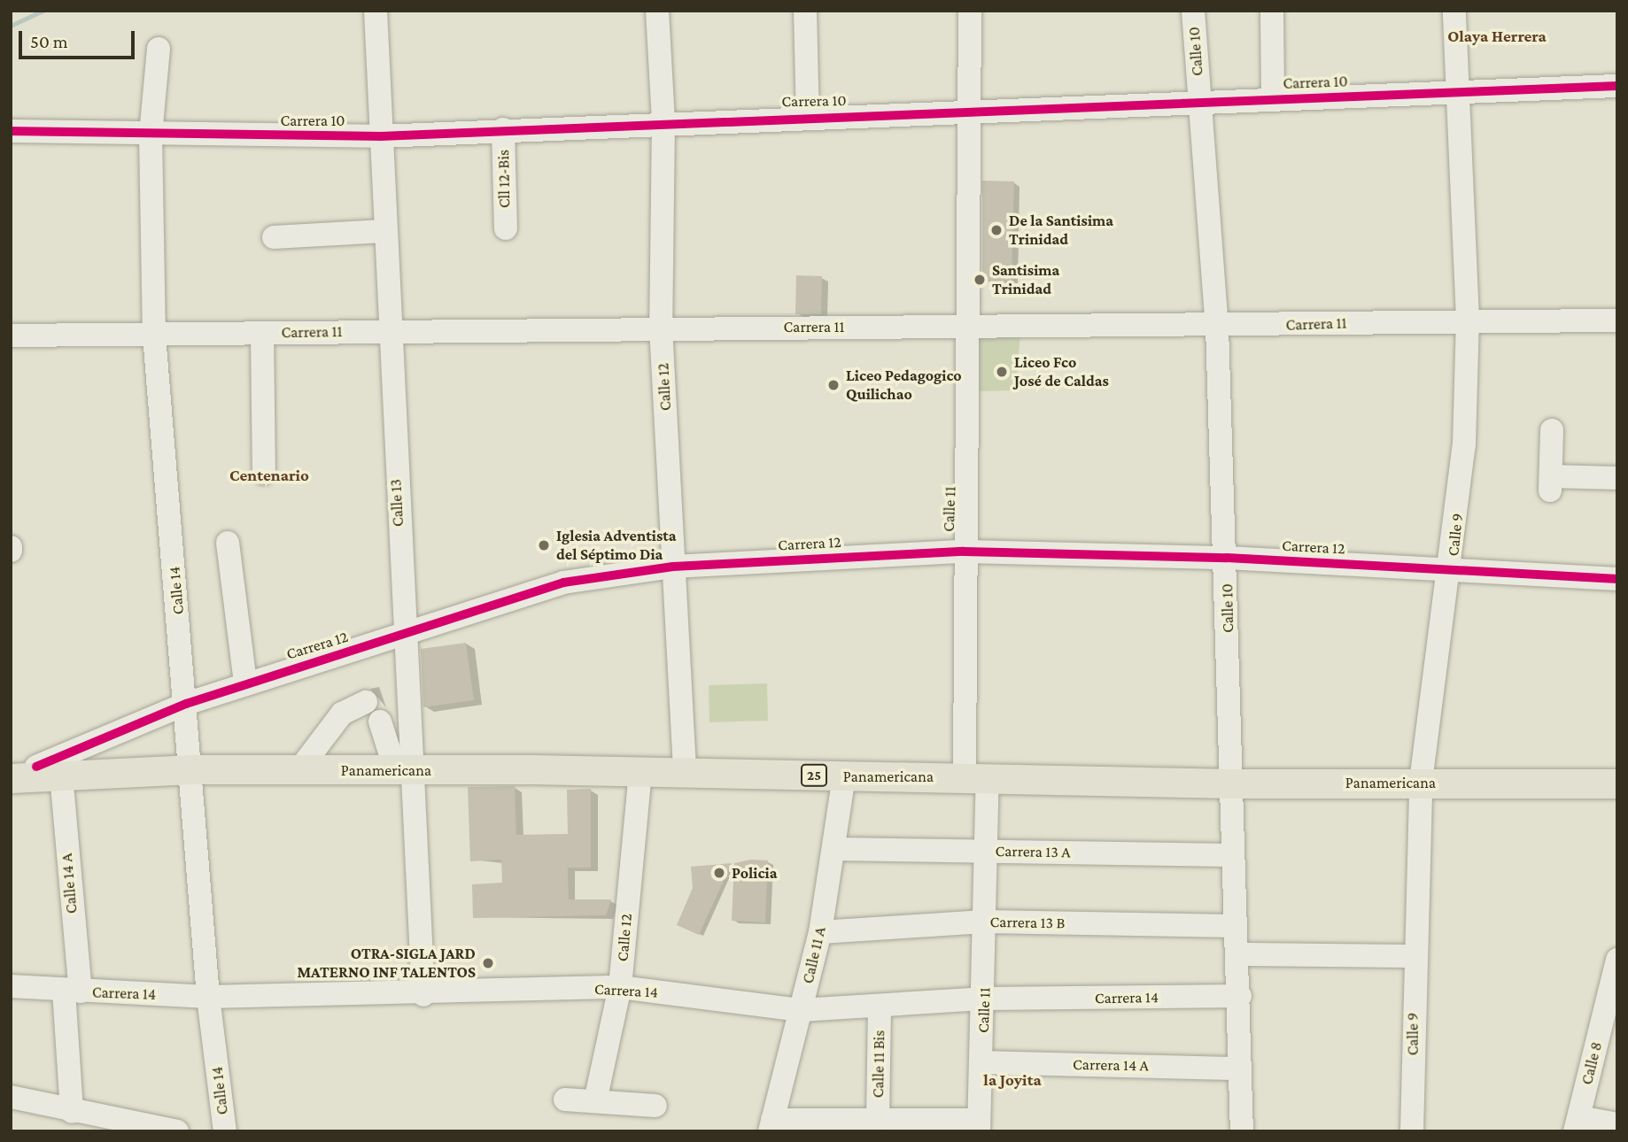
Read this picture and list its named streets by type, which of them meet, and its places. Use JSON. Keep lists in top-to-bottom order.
{
  "streets": {
    "main road": ["Panamericana", "25"],
    "street": [
      "Calle 10",
      "Carrera 10",
      "Cll 12-Bis",
      "Carrera 11",
      "Calle 12",
      "Calle 13",
      "Calle 11",
      "Calle 9",
      "Carrera 12",
      "Calle 14",
      "Carrera 13 A",
      "Calle 14 A",
      "Carrera 13 B",
      "Calle 11 A",
      "Carrera 14",
      "Calle 8",
      "Calle 11 Bis",
      "Carrera 14 A"
    ]
  },
  "crossings": [
    ["Calle 10", "Carrera 10"],
    ["Calle 10", "Carrera 11"],
    ["Calle 10", "Carrera 12"],
    ["Calle 10", "Panamericana"],
    ["Calle 10", "Carrera 13 A"],
    ["Calle 10", "Carrera 13 B"],
    ["Calle 10", "Carrera 14"],
    ["Calle 10", "Carrera 14 A"],
    ["Carrera 10", "Cll 12-Bis"],
    ["Carrera 10", "Calle 12"],
    ["Carrera 10", "Calle 13"],
    ["Carrera 10", "Calle 11"],
    ["Carrera 10", "Calle 9"],
    ["Carrera 10", "Calle 14"],
    ["Carrera 11", "Calle 12"],
    ["Carrera 11", "Calle 13"],
    ["Carrera 11", "Calle 11"],
    ["Carrera 11", "Calle 9"],
    ["Carrera 11", "Calle 14"],
    ["Calle 12", "Carrera 12"],
    ["Calle 12", "Panamericana"],
    ["Calle 12", "Carrera 14"],
    ["Calle 13", "Carrera 12"],
    ["Calle 13", "Panamericana"],
    ["Calle 13", "Carrera 14"],
    ["Calle 11", "Carrera 12"],
    ["Calle 11", "Panamericana"],
    ["Calle 11", "Carrera 13 A"],
    ["Calle 11", "Carrera 13 B"],
    ["Calle 11", "Carrera 14"],
    ["Calle 11", "Carrera 14 A"],
    ["Calle 9", "Carrera 12"],
    ["Calle 9", "Panamericana"],
    ["Carrera 12", "Calle 14"],
    ["Carrera 12", "Panamericana"],
    ["Carrera 12", "Calle 14 A"],
    ["Calle 14", "Panamericana"],
    ["Calle 14", "Carrera 14"],
    ["Panamericana", "Calle 14 A"],
    ["Panamericana", "Calle 11 A"],
    ["Carrera 13 A", "Calle 11 A"],
    ["Calle 14 A", "Carrera 14"],
    ["Carrera 13 B", "Calle 11 A"],
    ["Calle 11 A", "Carrera 14"],
    ["Carrera 14", "Calle 11 Bis"]
  ],
  "districts": ["Olaya Herrera", "Centenario", "la Joyita"],
  "places": [
    "De la Santisima Trinidad",
    "Santisima Trinidad",
    "Liceo Fco José de Caldas",
    "Liceo Pedagogico Quilichao",
    "Iglesia Adventista del Séptimo Dia",
    "Policia",
    "OTRA-SIGLA JARD MATERNO INF TALENTOS"
  ],
  "scale_bar": "50 m"
}
